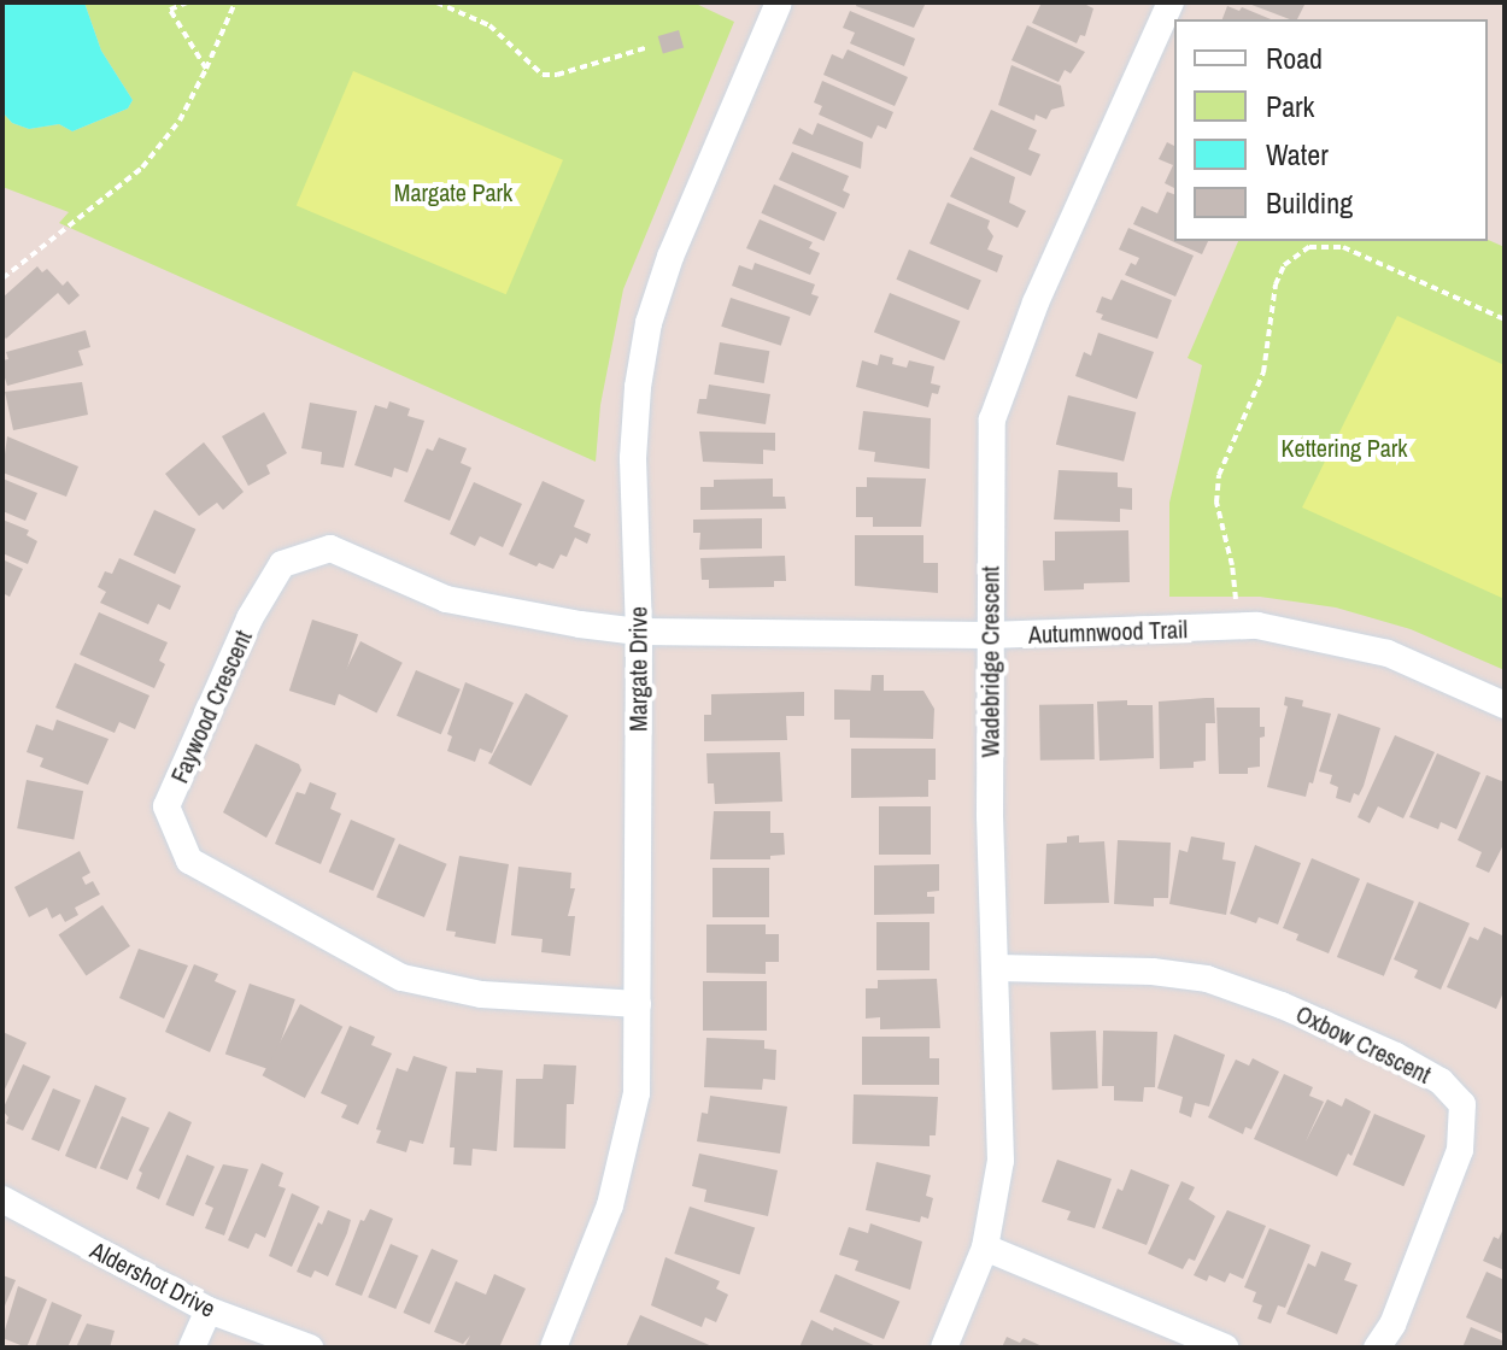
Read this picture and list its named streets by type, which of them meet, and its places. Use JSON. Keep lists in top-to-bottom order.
{
  "streets": {
    "street": [
      "Autumnwood Trail",
      "Wadebridge Crescent",
      "Margate Drive",
      "Faywood Crescent",
      "Oxbow Crescent",
      "Aldershot Drive"
    ]
  },
  "crossings": [
    ["Autumnwood Trail", "Wadebridge Crescent"],
    ["Autumnwood Trail", "Margate Drive"],
    ["Autumnwood Trail", "Faywood Crescent"],
    ["Wadebridge Crescent", "Oxbow Crescent"],
    ["Margate Drive", "Faywood Crescent"]
  ],
  "parks": ["Margate Park", "Kettering Park"],
  "legend": [
    "Road",
    "Park",
    "Water",
    "Building"
  ]
}
